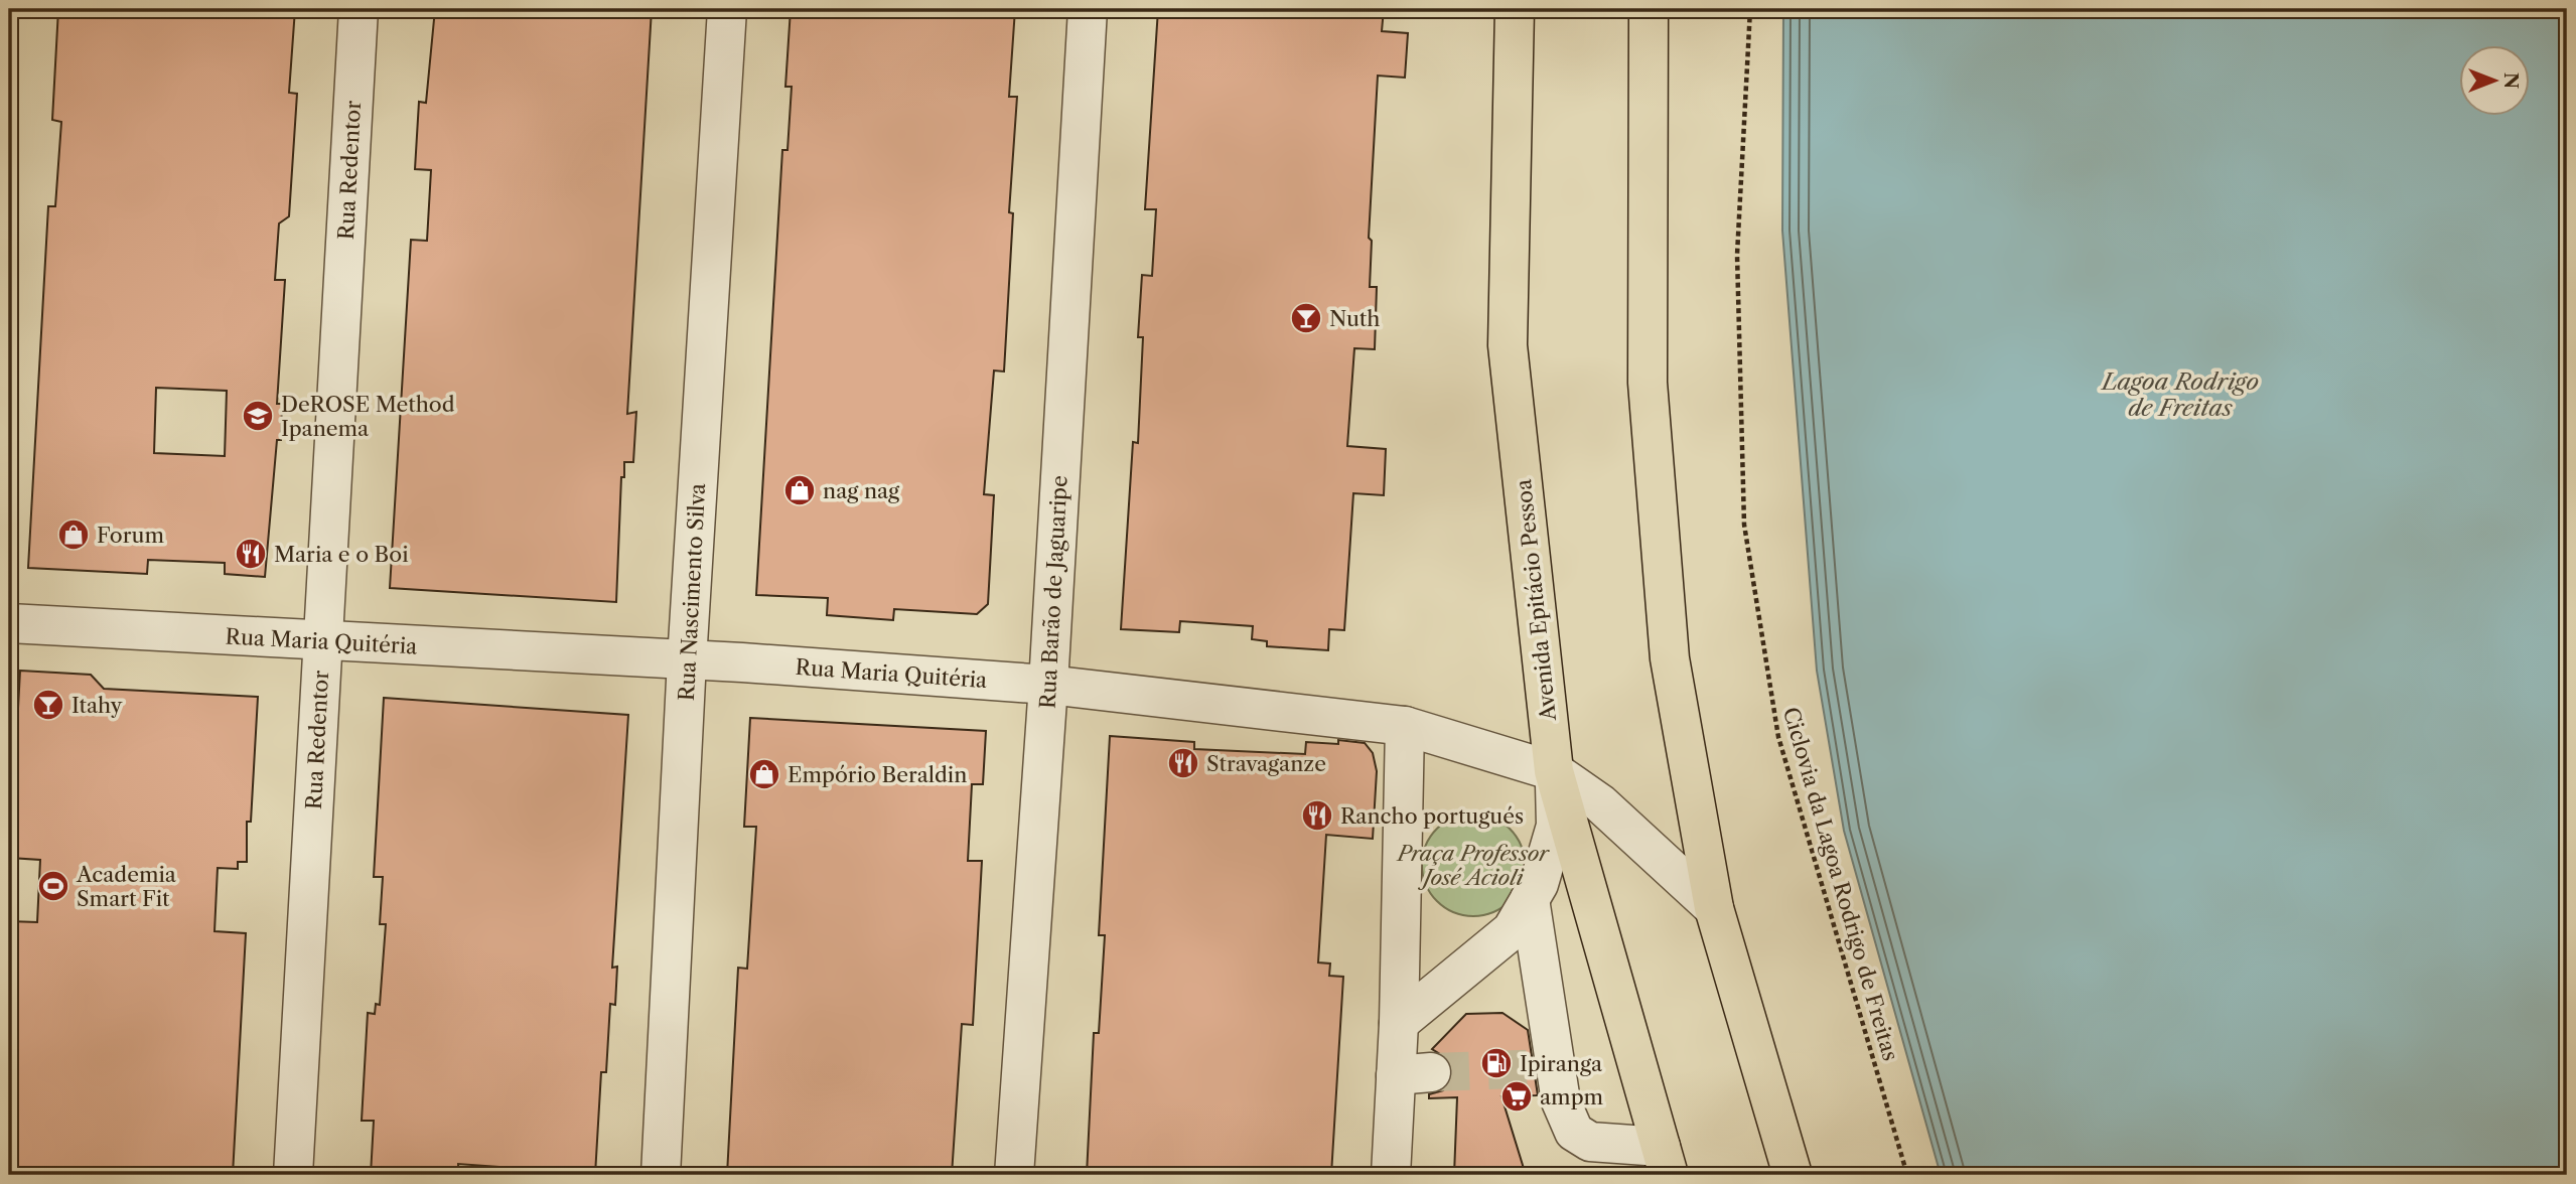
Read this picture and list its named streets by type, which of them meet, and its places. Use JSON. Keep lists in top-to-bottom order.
{
  "streets": {
    "highway": ["Avenida Epitácio Pessoa"],
    "street": [
      "Rua Redentor",
      "Rua Nascimento Silva",
      "Rua Barão de Jaguaripe",
      "Rua Maria Quitéria"
    ],
    "path": ["Ciclovia da Lagoa Rodrigo de Freitas"]
  },
  "crossings": [
    ["Rua Redentor", "Rua Maria Quitéria"],
    ["Rua Nascimento Silva", "Rua Maria Quitéria"],
    ["Rua Barão de Jaguaripe", "Rua Maria Quitéria"],
    ["Avenida Epitácio Pessoa", "Rua Maria Quitéria"]
  ],
  "water": ["Lagoa Rodrigo de Freitas"],
  "parks": ["Praça Professor José Acioli"],
  "places": {
    "bar": ["Nuth", "Itahy"],
    "school or university": ["DeROSE Method Ipanema"],
    "shop": ["nag nag", "Forum", "Empório Beraldin"],
    "restaurant": ["Maria e o Boi", "Stravaganze", "Rancho portugués"],
    "sports": ["Academia Smart Fit"],
    "fuel station": ["Ipiranga"],
    "supermarket": ["ampm"]
  },
  "north": "right"
}
